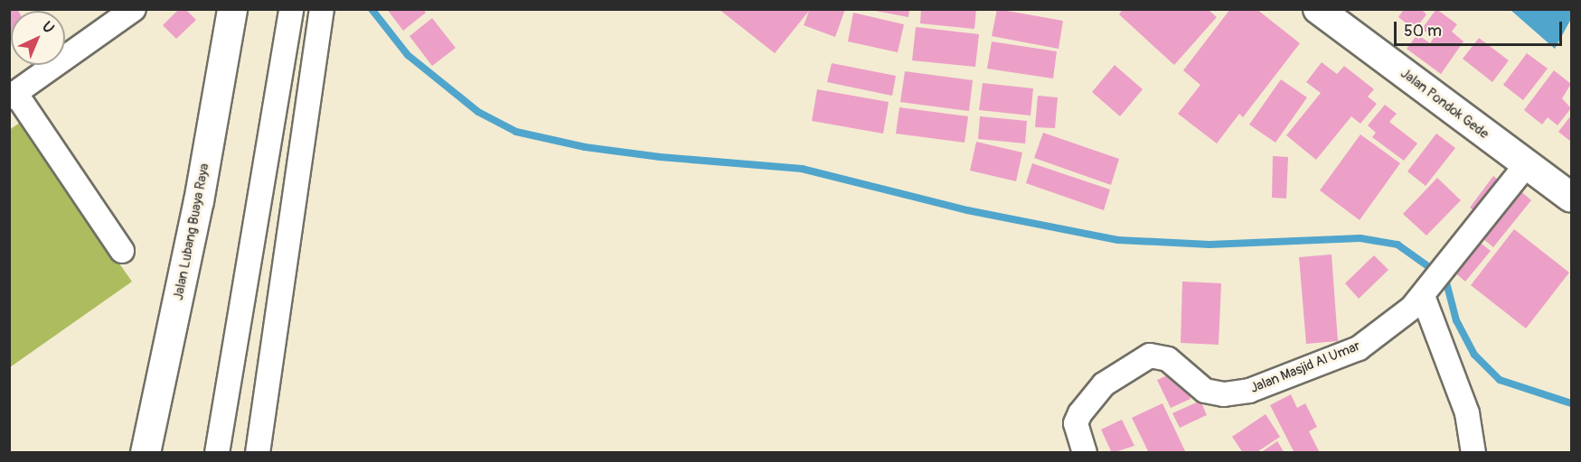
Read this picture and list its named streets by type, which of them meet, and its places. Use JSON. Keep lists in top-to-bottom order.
{
  "streets": {
    "main road": ["Jalan Pondok Gede", "Jalan Lubang Buaya Raya"],
    "street": ["Jalan Masjid Al Umar"]
  },
  "crossings": [
    ["Jalan Pondok Gede", "Jalan Masjid Al Umar"]
  ],
  "scale_bar": "50 m",
  "north": "top right"
}
